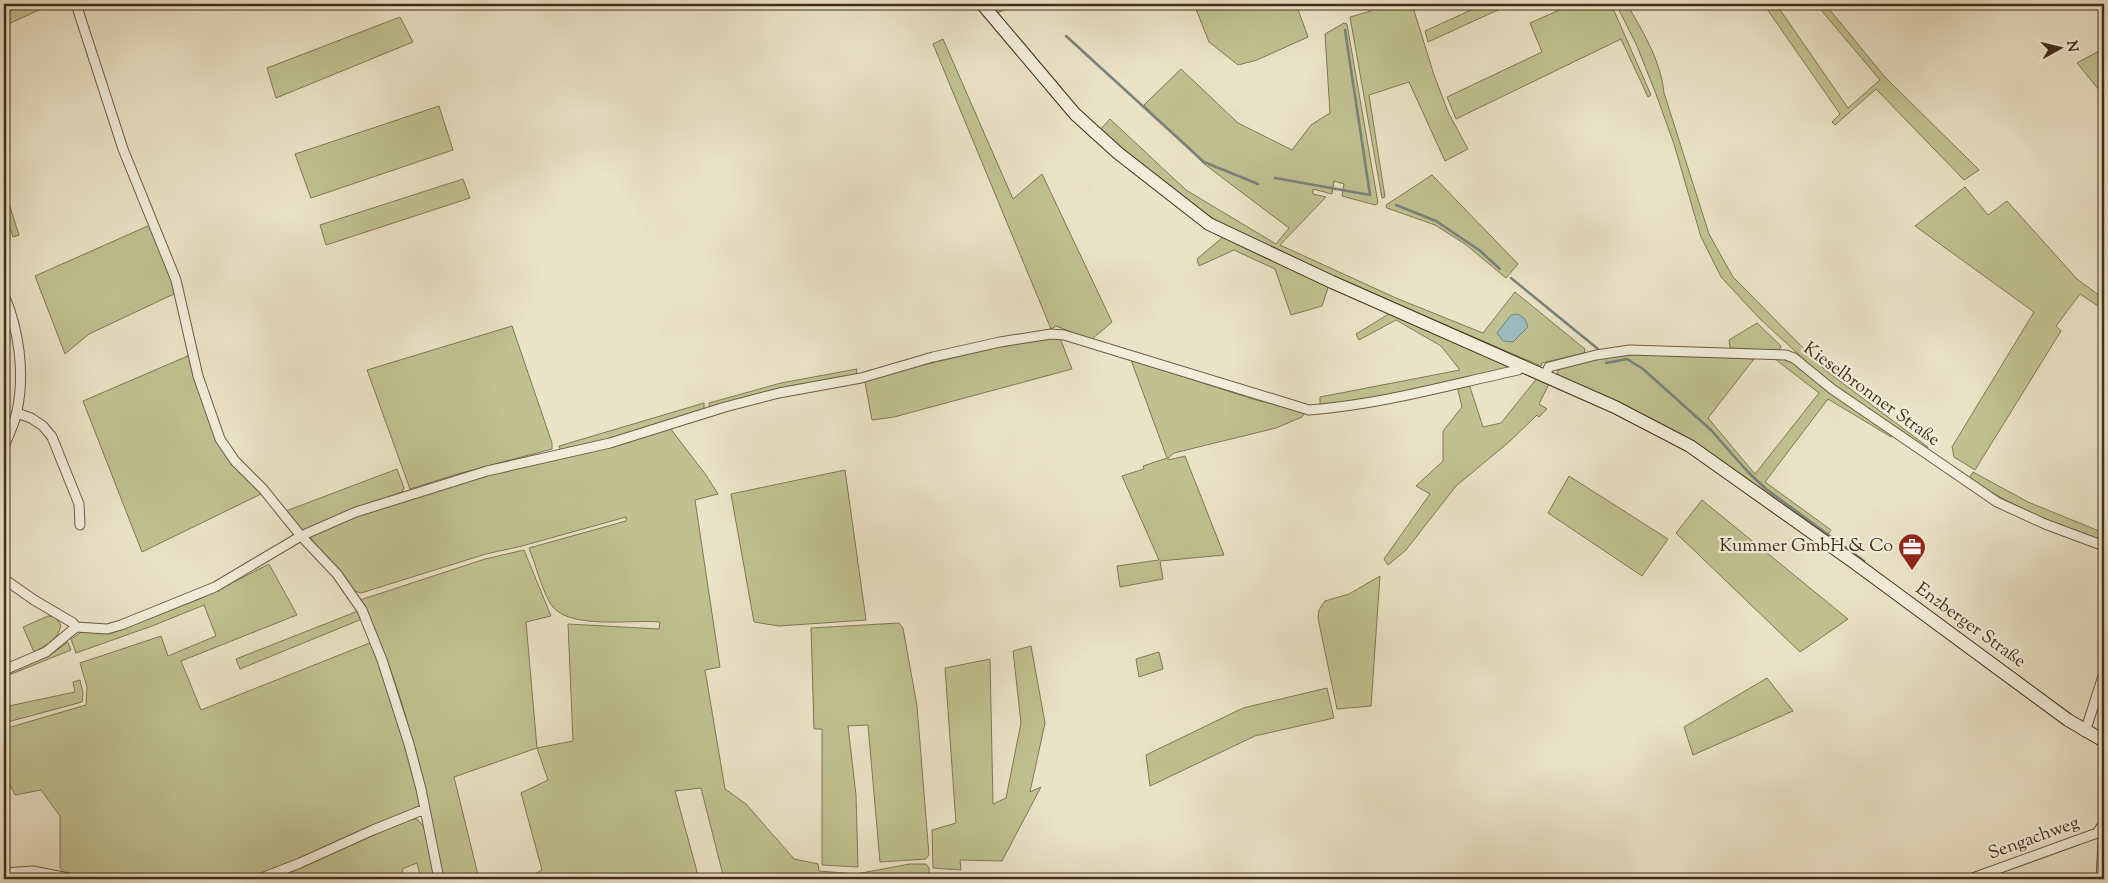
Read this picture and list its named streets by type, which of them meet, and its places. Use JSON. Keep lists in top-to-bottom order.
{
  "streets": {
    "main road": ["Enzberger Straße"],
    "street": ["Kieselbronner Straße", "Sengachweg"]
  },
  "crossings": [
    ["Kieselbronner Straße", "Enzberger Straße"]
  ],
  "places": {
    "office": ["Kummer GmbH & Co"]
  },
  "north": "right"
}
